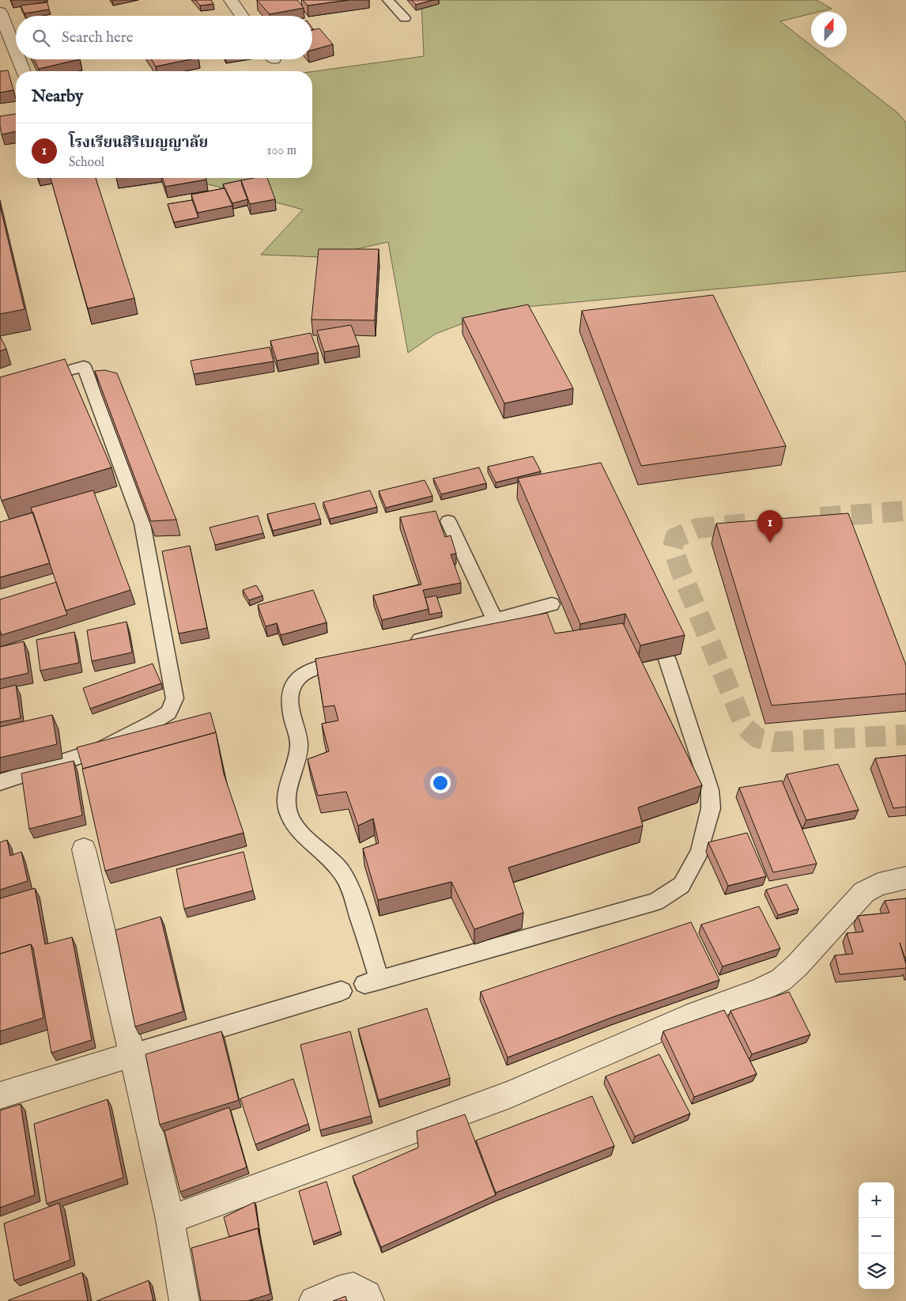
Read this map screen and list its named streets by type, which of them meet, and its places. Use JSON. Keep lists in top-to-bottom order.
{
  "north": "top",
  "page": {
    "search": "Search here",
    "heading": "Nearby",
    "list": [
      {
        "mark": "1",
        "name": "โรงเรียนสิริเบญญาลัย",
        "note": "School",
        "value": "100 m"
      }
    ],
    "pins": "1",
    "map_buttons": ["+", "−"]
  }
}
